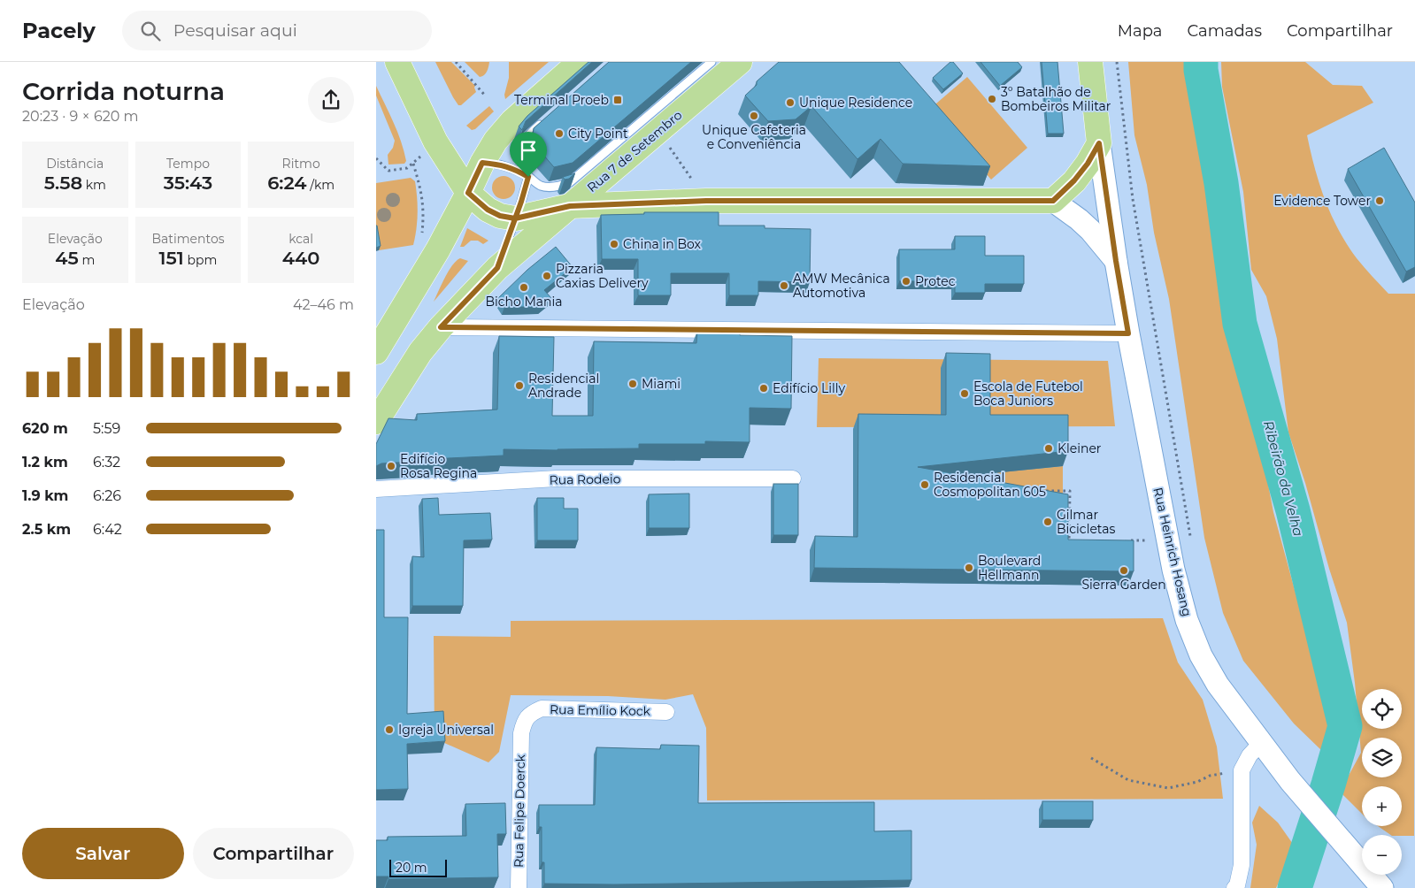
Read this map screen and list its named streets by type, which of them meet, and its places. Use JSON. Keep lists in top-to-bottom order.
{
  "streets": {
    "main road": ["Rua 7 de Setembro", "Rua Heinrich Hosang"],
    "street": ["Rua Rodeio", "Rua Emílio Kock", "Rua Felipe Doerck"]
  },
  "crossings": [
    ["Rua Emílio Kock", "Rua Felipe Doerck"]
  ],
  "water": ["Ribeirão da Velha"],
  "places": {
    "other": [
      "3° Batalhão de Bombeiros Militar",
      "Unique Residence",
      "Unique Cafeteria e Conveniência",
      "City Point",
      "Evidence Tower",
      "China in Box",
      "Pizzaria Caxias Delivery",
      "Protec",
      "AMW Mecânica Automotiva",
      "Bicho Mania",
      "Miami",
      "Residencial Andrade",
      "Edifício Lilly",
      "Escola de Futebol Boca Juniors",
      "Kleiner",
      "Edifício Rosa Regina",
      "Residencial Cosmopolitan 605",
      "Gilmar Bicicletas",
      "Boulevard Hellmann",
      "Sierra Garden",
      "Igreja Universal"
    ],
    "transit": ["Terminal Proeb"]
  },
  "scale_bar": "20 m",
  "page": {
    "header": "Pacely",
    "search": "Pesquisar aqui",
    "nav": ["Mapa", "Camadas", "Compartilhar"],
    "heading": ["Corrida noturna", "20:23 · 9 × 620 m"],
    "stats": [
      ["Distância", "5.58 km"],
      ["Tempo", "35:43"],
      ["Ritmo", "6:24 /km"],
      ["Elevação", "45 m"],
      ["Batimentos", "151 bpm"],
      ["kcal", "440"]
    ],
    "chart": ["Elevação", "42–46 m"],
    "list": [
      {
        "name": "620 m",
        "note": "5:59"
      },
      {
        "name": "1.2 km",
        "note": "6:32"
      },
      {
        "name": "1.9 km",
        "note": "6:26"
      },
      {
        "name": "2.5 km",
        "note": "6:42"
      }
    ],
    "map_buttons": ["+", "−"],
    "buttons": ["Salvar", "Compartilhar"],
    "scale": "20 m"
  }
}
